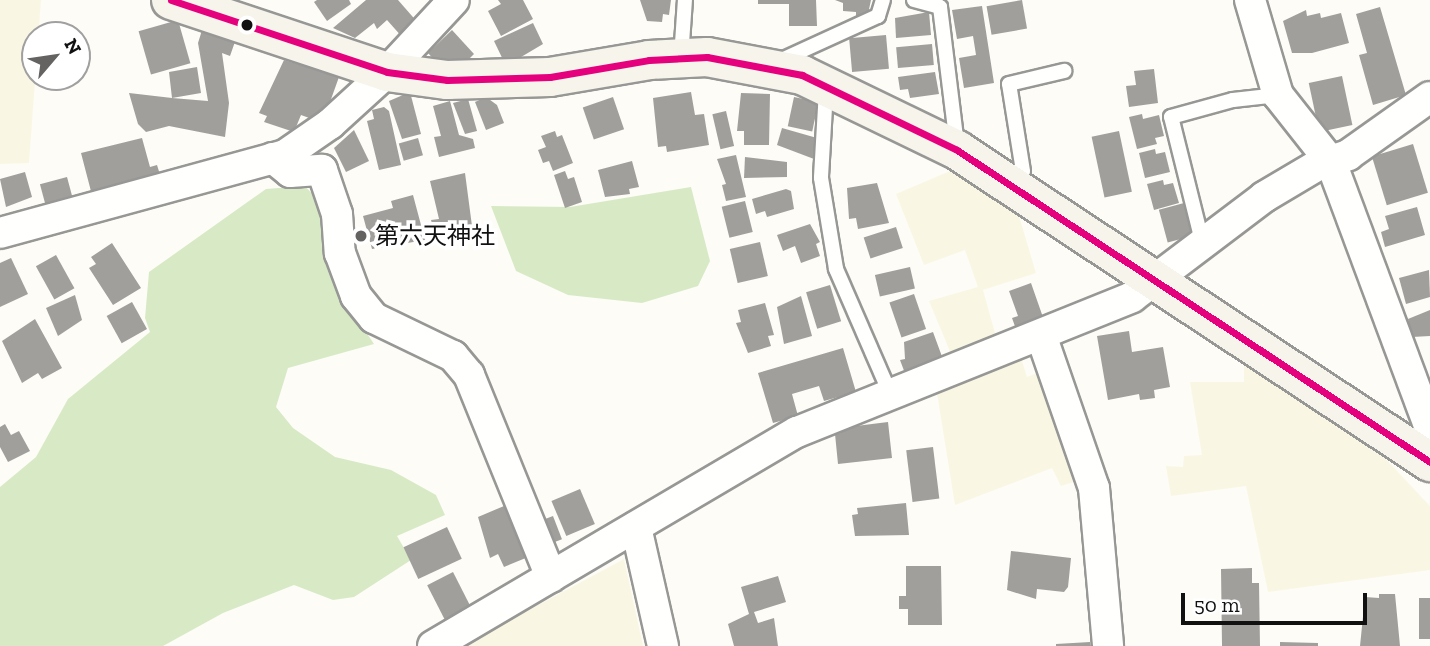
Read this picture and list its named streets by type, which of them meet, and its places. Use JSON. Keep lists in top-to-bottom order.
{
  "places": ["第六天神社"],
  "scale_bar": "50 m",
  "north": "top right"
}
